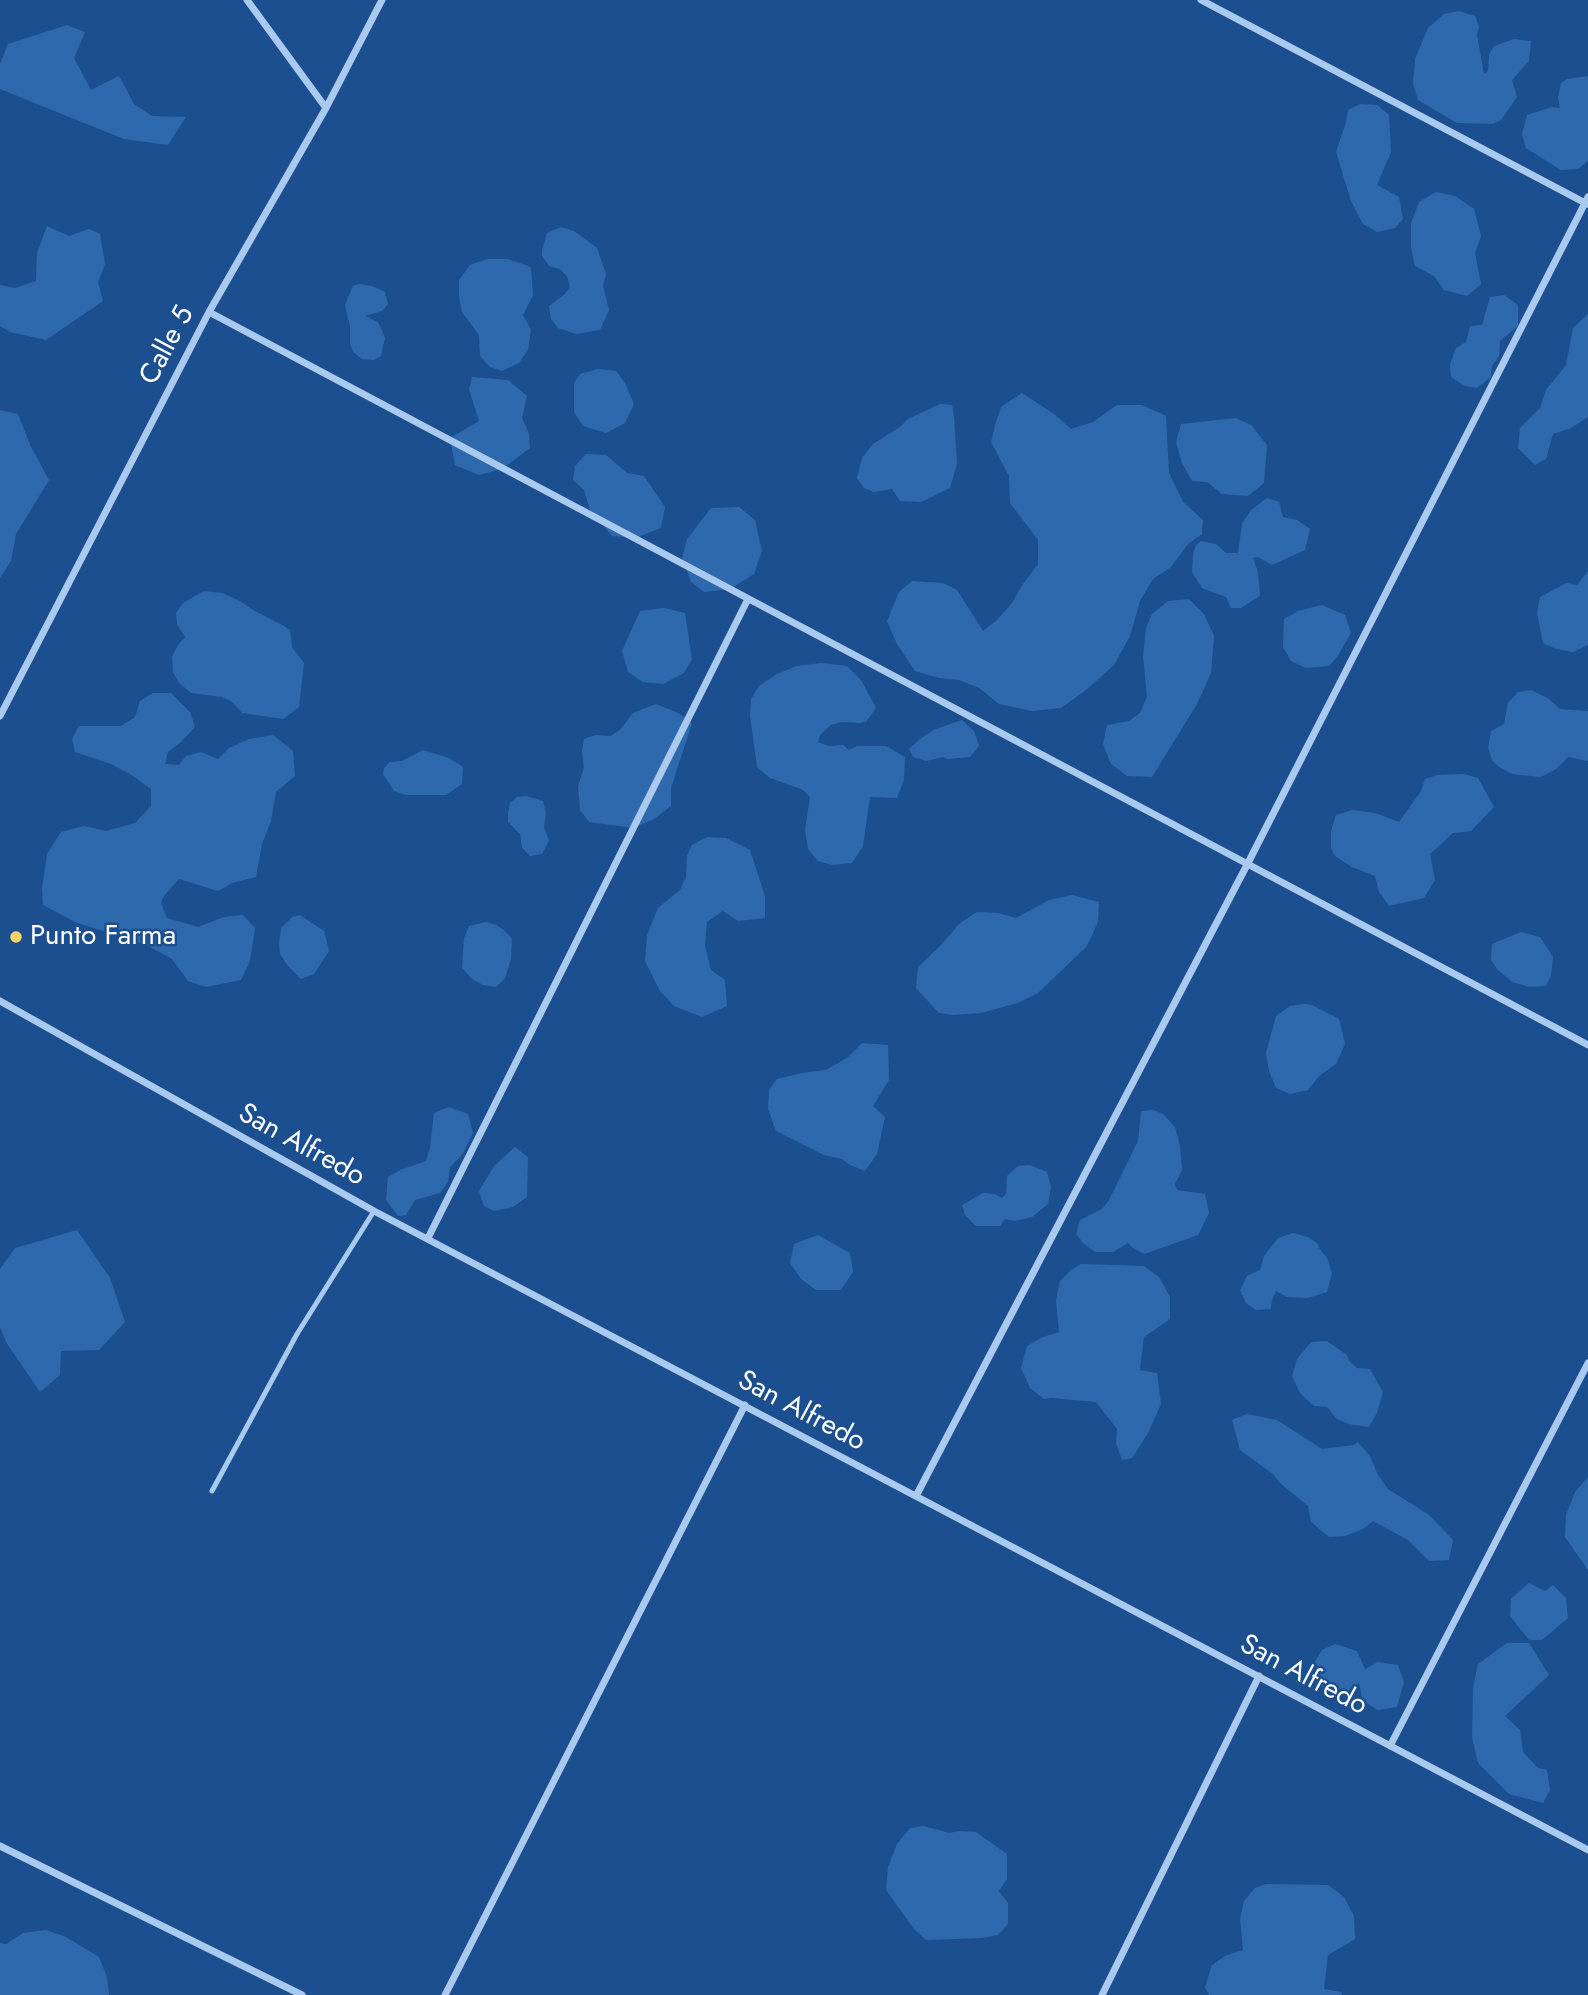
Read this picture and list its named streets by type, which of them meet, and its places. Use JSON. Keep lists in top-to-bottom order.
{
  "streets": {
    "street": ["Calle 5", "San Alfredo"]
  },
  "places": ["Punto Farma"]
}
